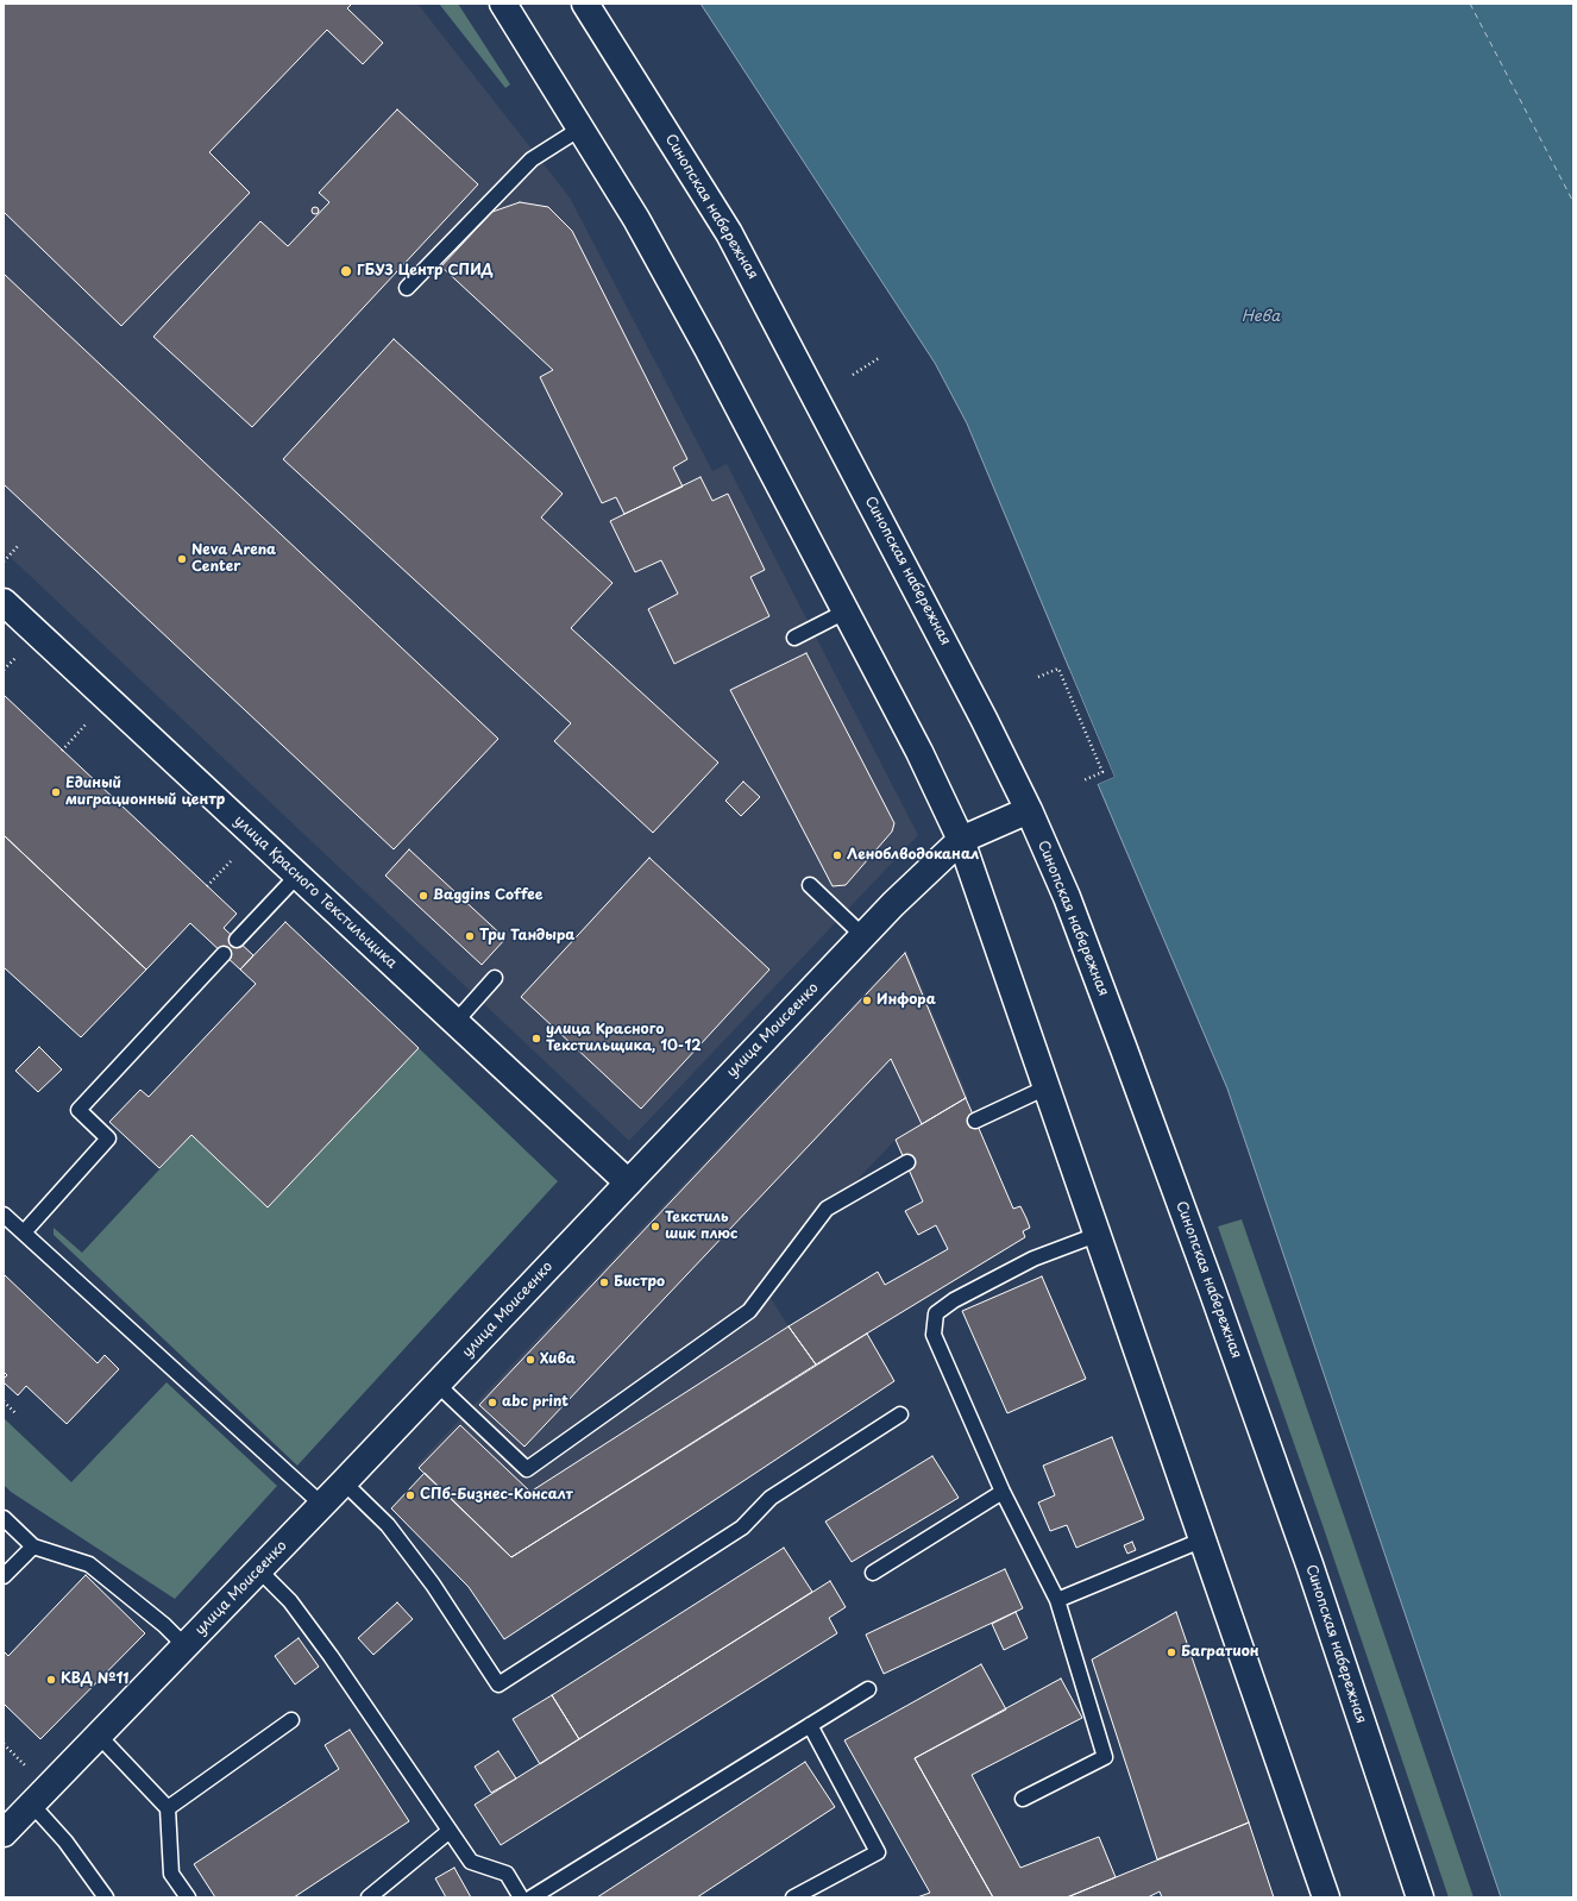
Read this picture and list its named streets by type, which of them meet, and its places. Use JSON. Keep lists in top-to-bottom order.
{
  "streets": {
    "main road": ["Синопская набережная", "улица Красного Текстильщика", "улица Моисеенко"]
  },
  "crossings": [
    ["Синопская набережная", "улица Моисеенко"],
    ["улица Красного Текстильщика", "улица Моисеенко"]
  ],
  "water": ["Нева"],
  "places": [
    "ГБУЗ Центр СПИД",
    "Neva Arena Center",
    "Единый миграционный центр",
    "Леноблводоканал",
    "Baggins Coffee",
    "Три Тандыра",
    "Инфора",
    "улица Красного Текстильщика, 10-12",
    "Текстиль шик плюс",
    "Бистро",
    "Хива",
    "abc print",
    "СПб-Бизнес-Консалт",
    "Багратион",
    "КВД №11"
  ]
}
